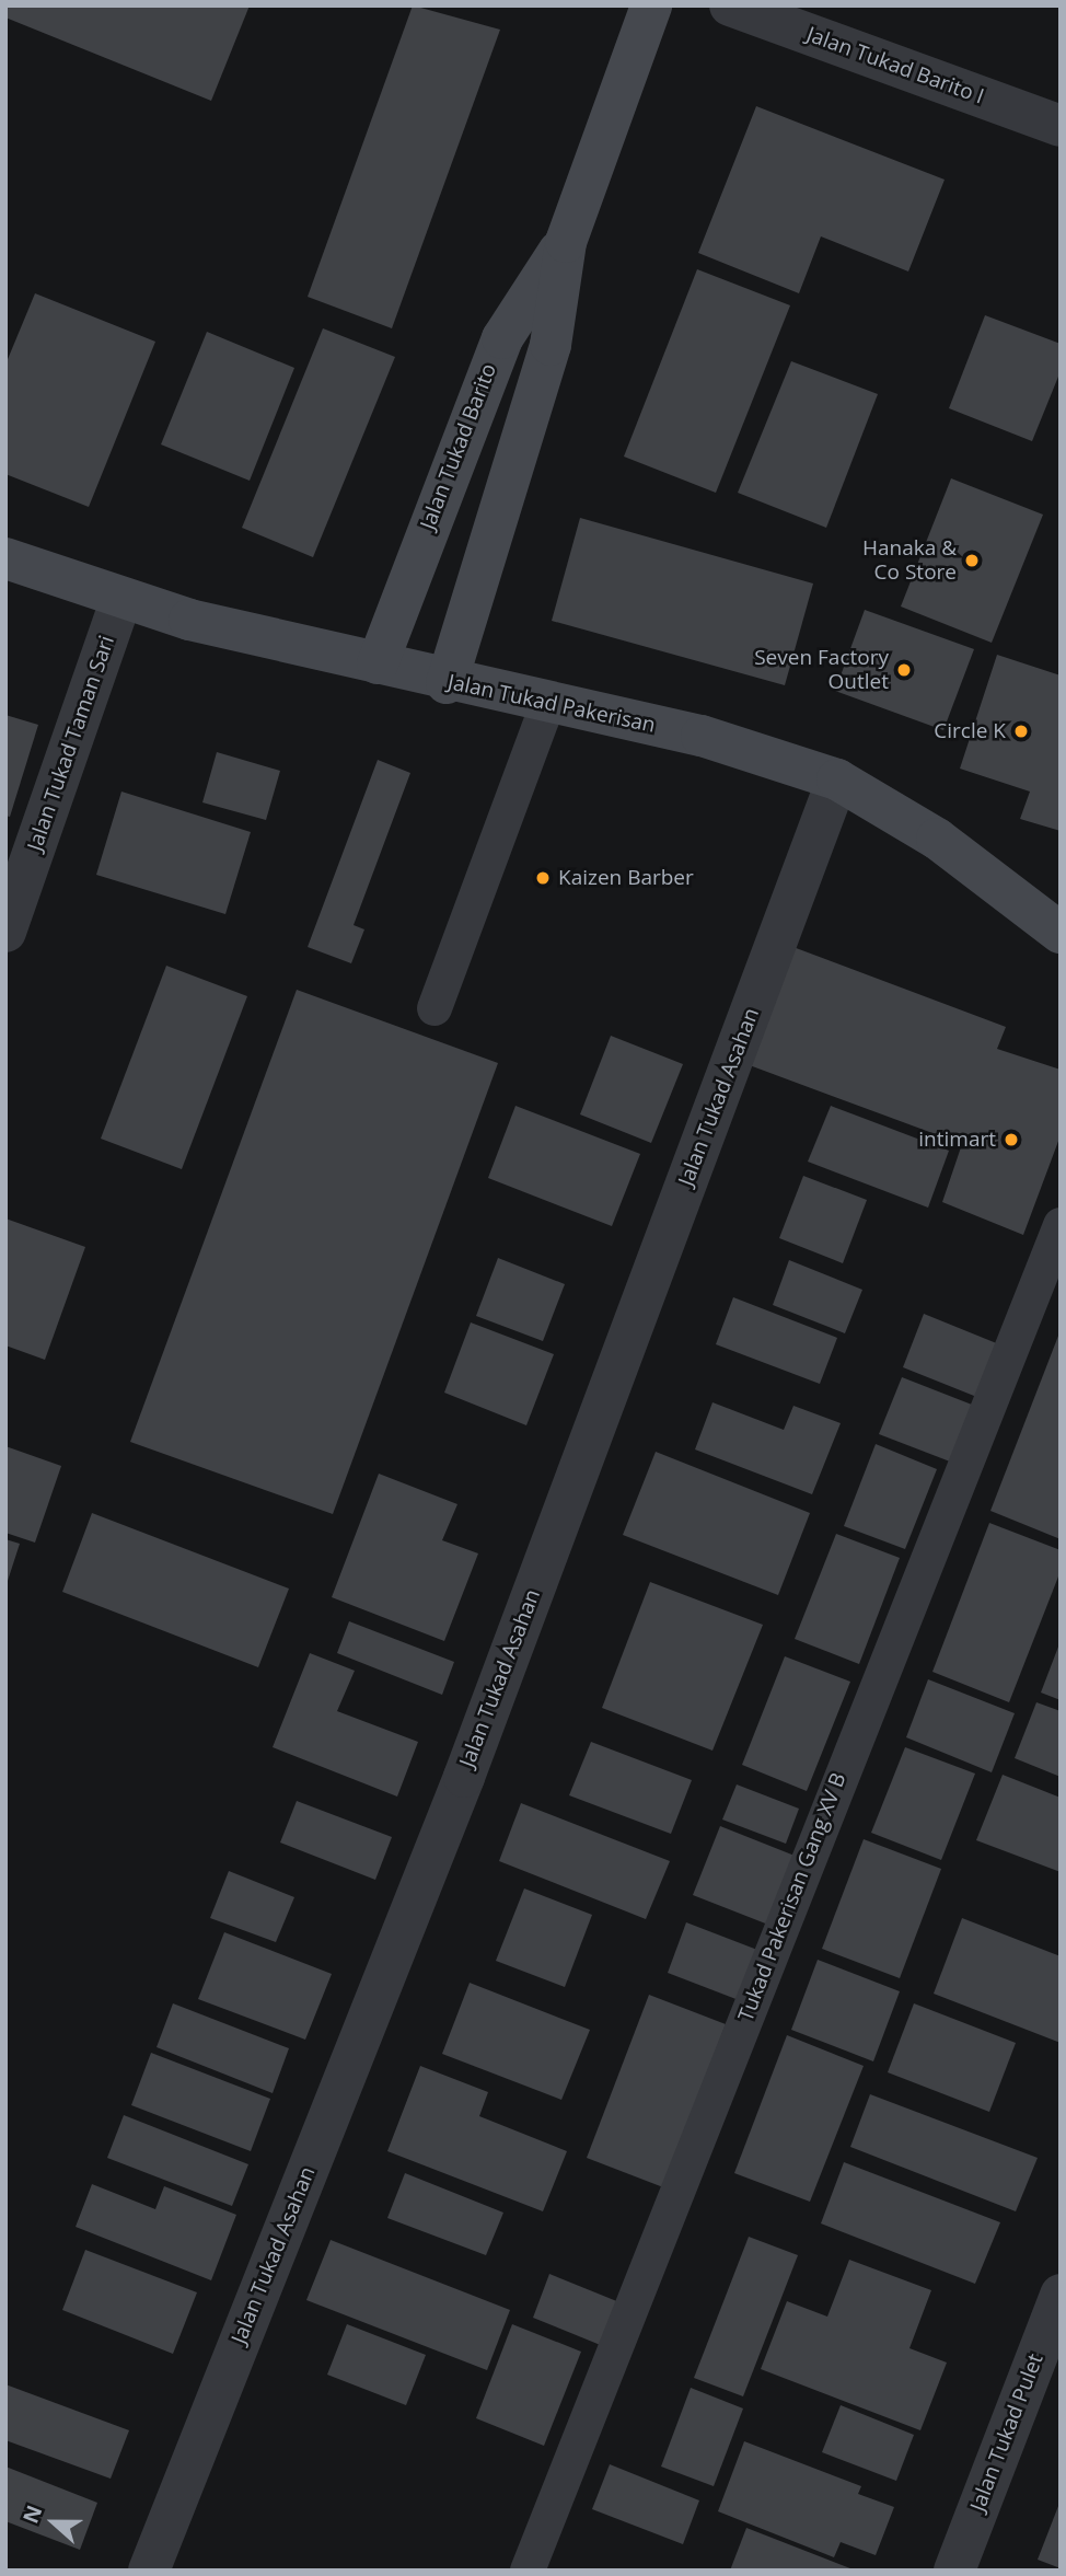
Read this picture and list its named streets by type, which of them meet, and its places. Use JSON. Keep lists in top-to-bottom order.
{
  "streets": {
    "street": [
      "Jalan Tukad Barito I",
      "Jalan Tukad Barito",
      "Jalan Tukad Pakerisan",
      "Jalan Tukad Taman Sari",
      "Jalan Tukad Asahan",
      "Jalan Tukad Pulet"
    ],
    "lane": ["Tukad Pakerisan Gang XV B"]
  },
  "crossings": [
    ["Jalan Tukad Barito", "Jalan Tukad Pakerisan"],
    ["Jalan Tukad Pakerisan", "Jalan Tukad Taman Sari"],
    ["Jalan Tukad Pakerisan", "Jalan Tukad Asahan"]
  ],
  "places": [
    "Hanaka & Co Store",
    "Seven Factory Outlet",
    "Circle K",
    "Kaizen Barber",
    "intimart"
  ],
  "north": "left"
}
